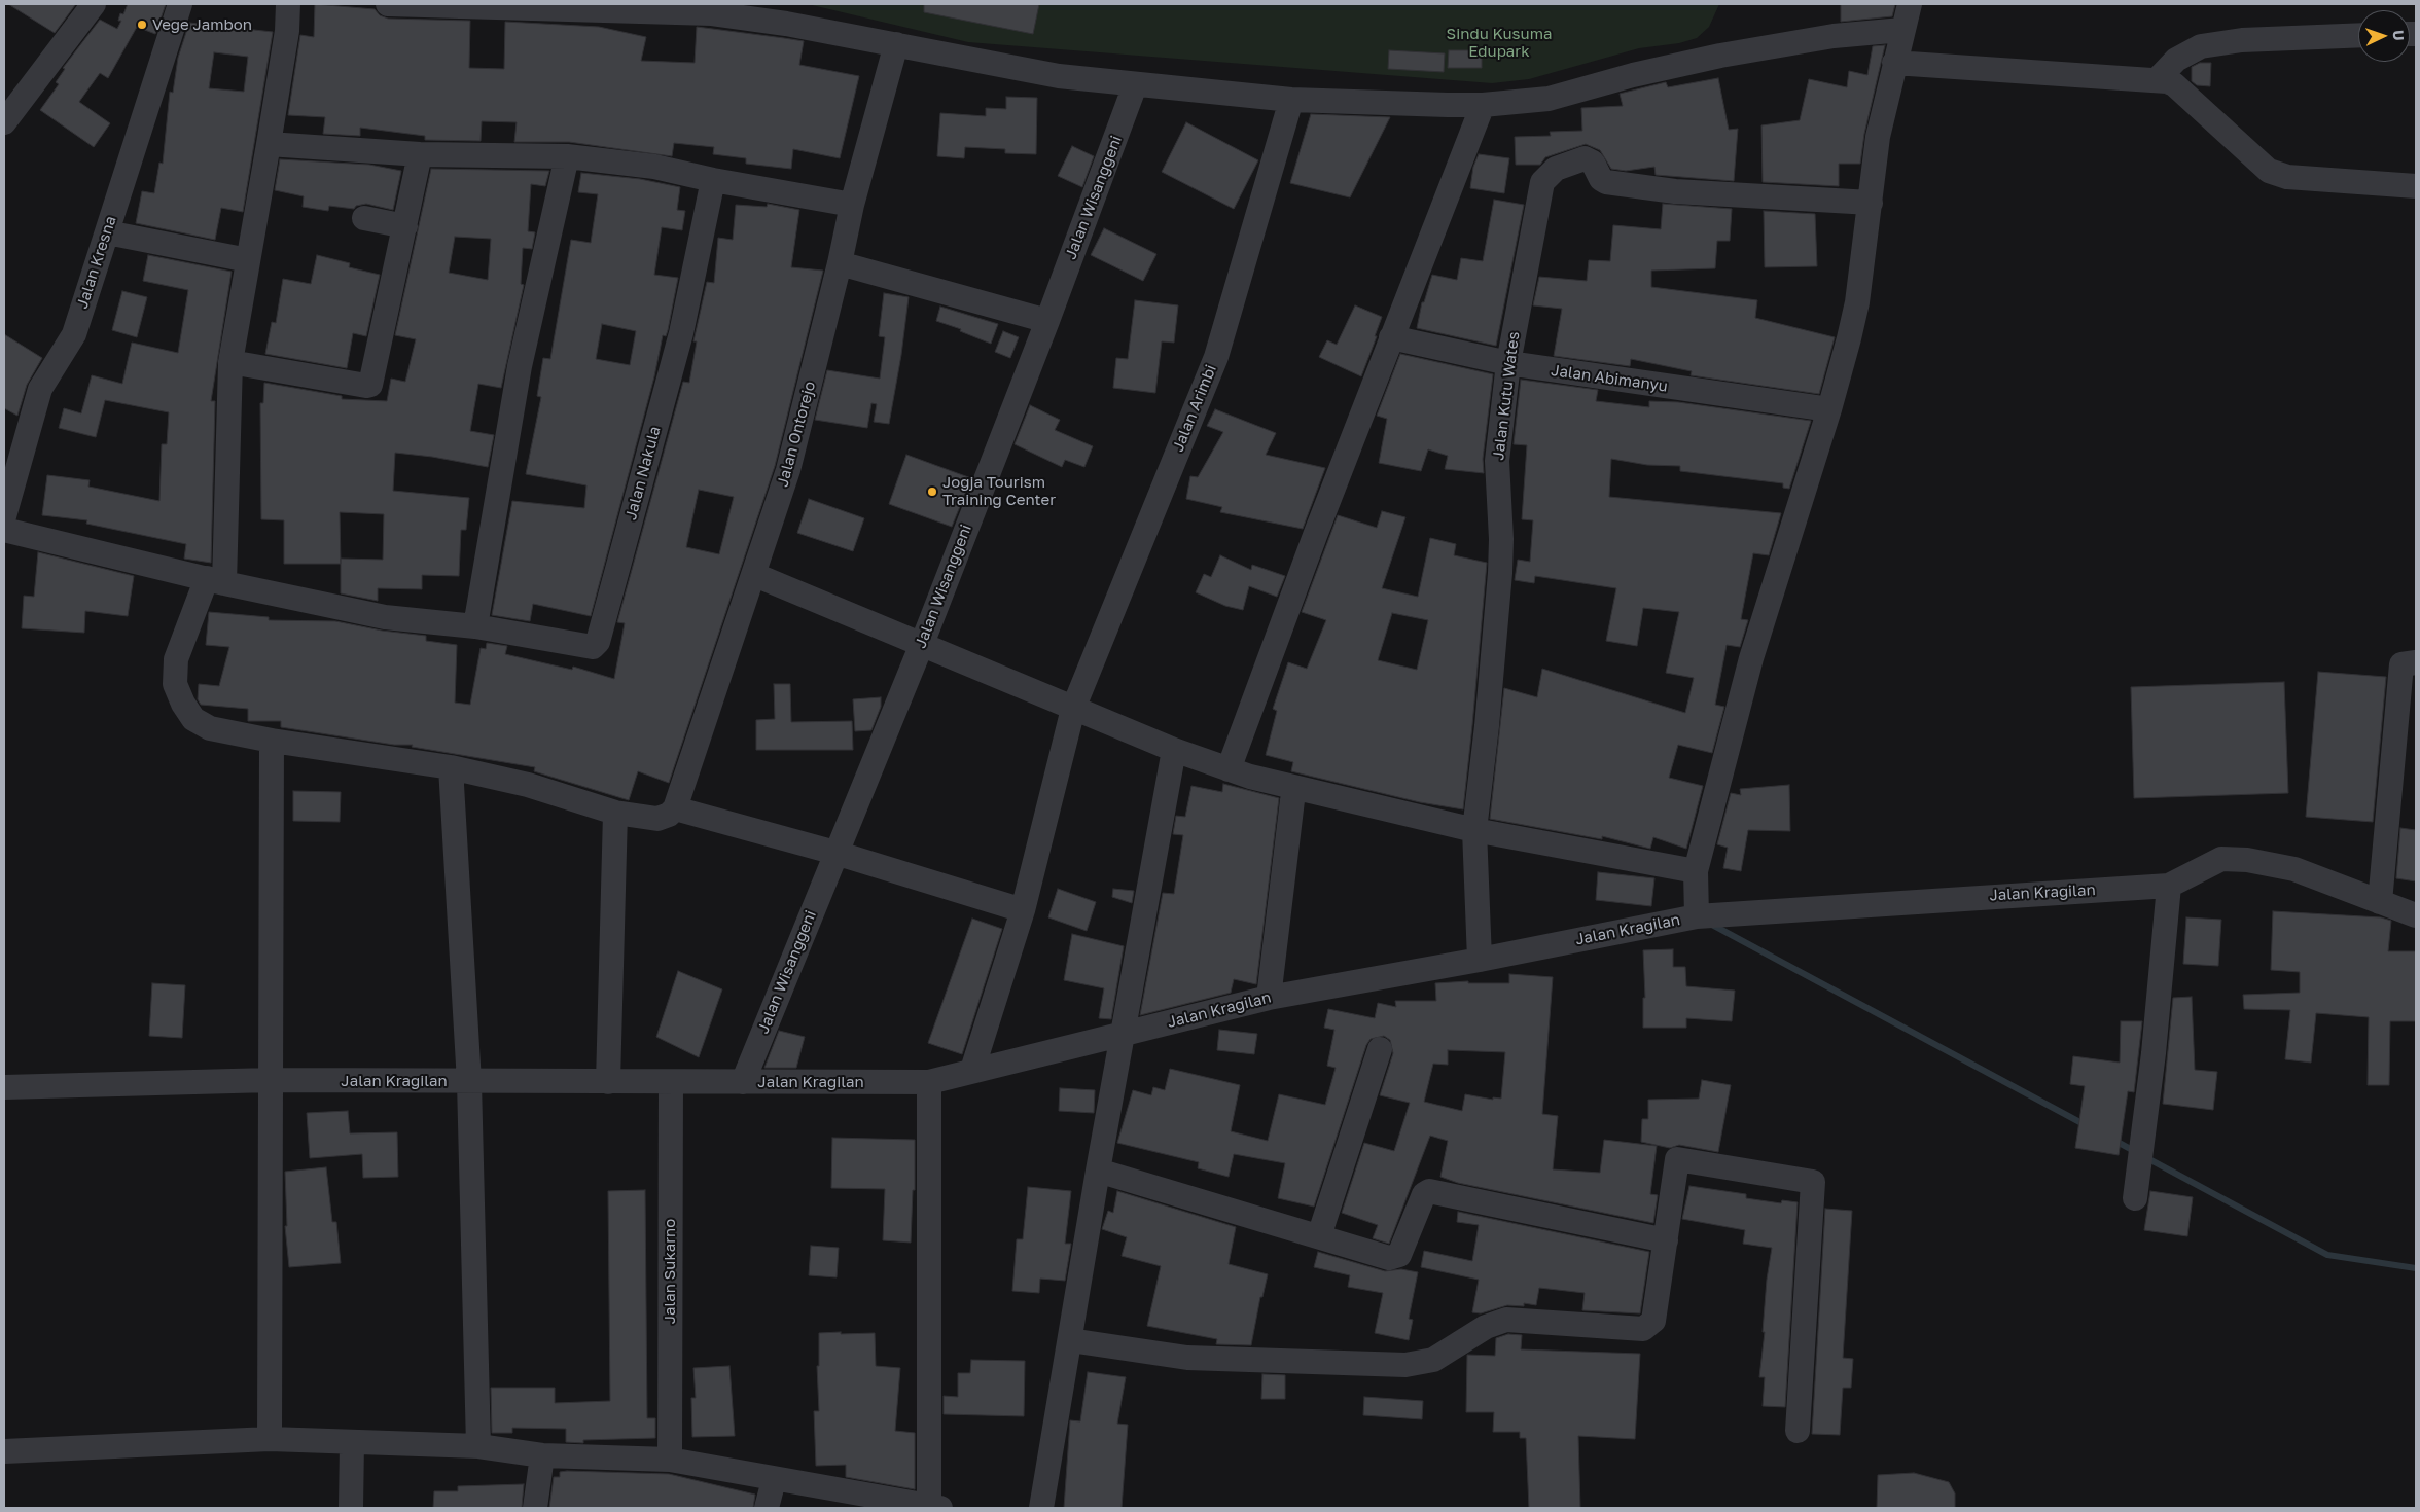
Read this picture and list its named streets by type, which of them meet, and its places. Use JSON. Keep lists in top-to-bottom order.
{
  "streets": {
    "street": [
      "Jalan Wisanggeni",
      "Jalan Kresna",
      "Jalan Abimanyu",
      "Jalan Kutu Wates",
      "Jalan Arimbi",
      "Jalan Ontorejo",
      "Jalan Nakula",
      "Jalan Kragilan",
      "Jalan Sukarno"
    ]
  },
  "crossings": [
    ["Jalan Wisanggeni", "Jalan Kragilan"],
    ["Jalan Abimanyu", "Jalan Kutu Wates"],
    ["Jalan Kutu Wates", "Jalan Kragilan"],
    ["Jalan Arimbi", "Jalan Kragilan"],
    ["Jalan Kragilan", "Jalan Sukarno"]
  ],
  "parks": ["Sindu Kusuma Edupark"],
  "places": ["Vege Jambon", "Jogja Tourism Training Center"],
  "north": "right"
}
